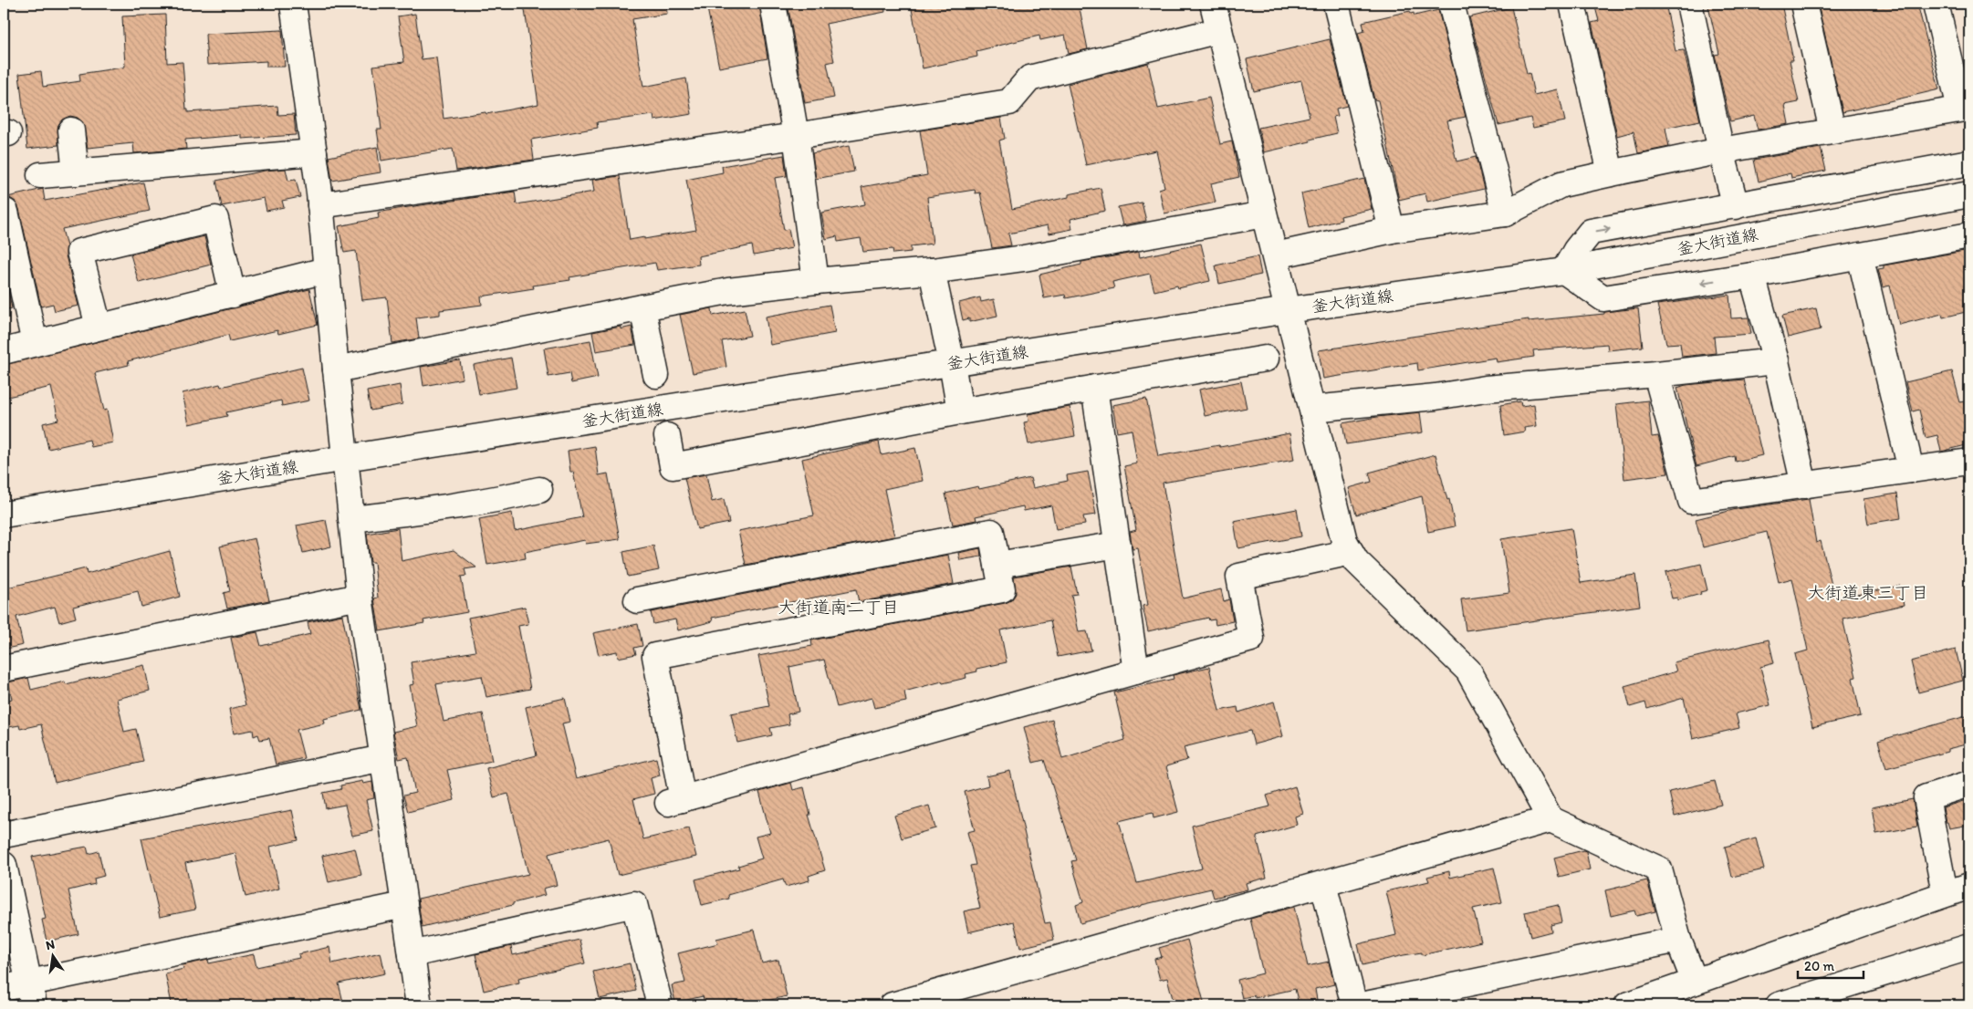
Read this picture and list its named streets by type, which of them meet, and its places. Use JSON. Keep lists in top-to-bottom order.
{
  "streets": {
    "street": ["釜大街道線"]
  },
  "districts": ["大街道東三丁目", "大街道南二丁目"],
  "scale_bar": "20 m",
  "north": "top"
}
